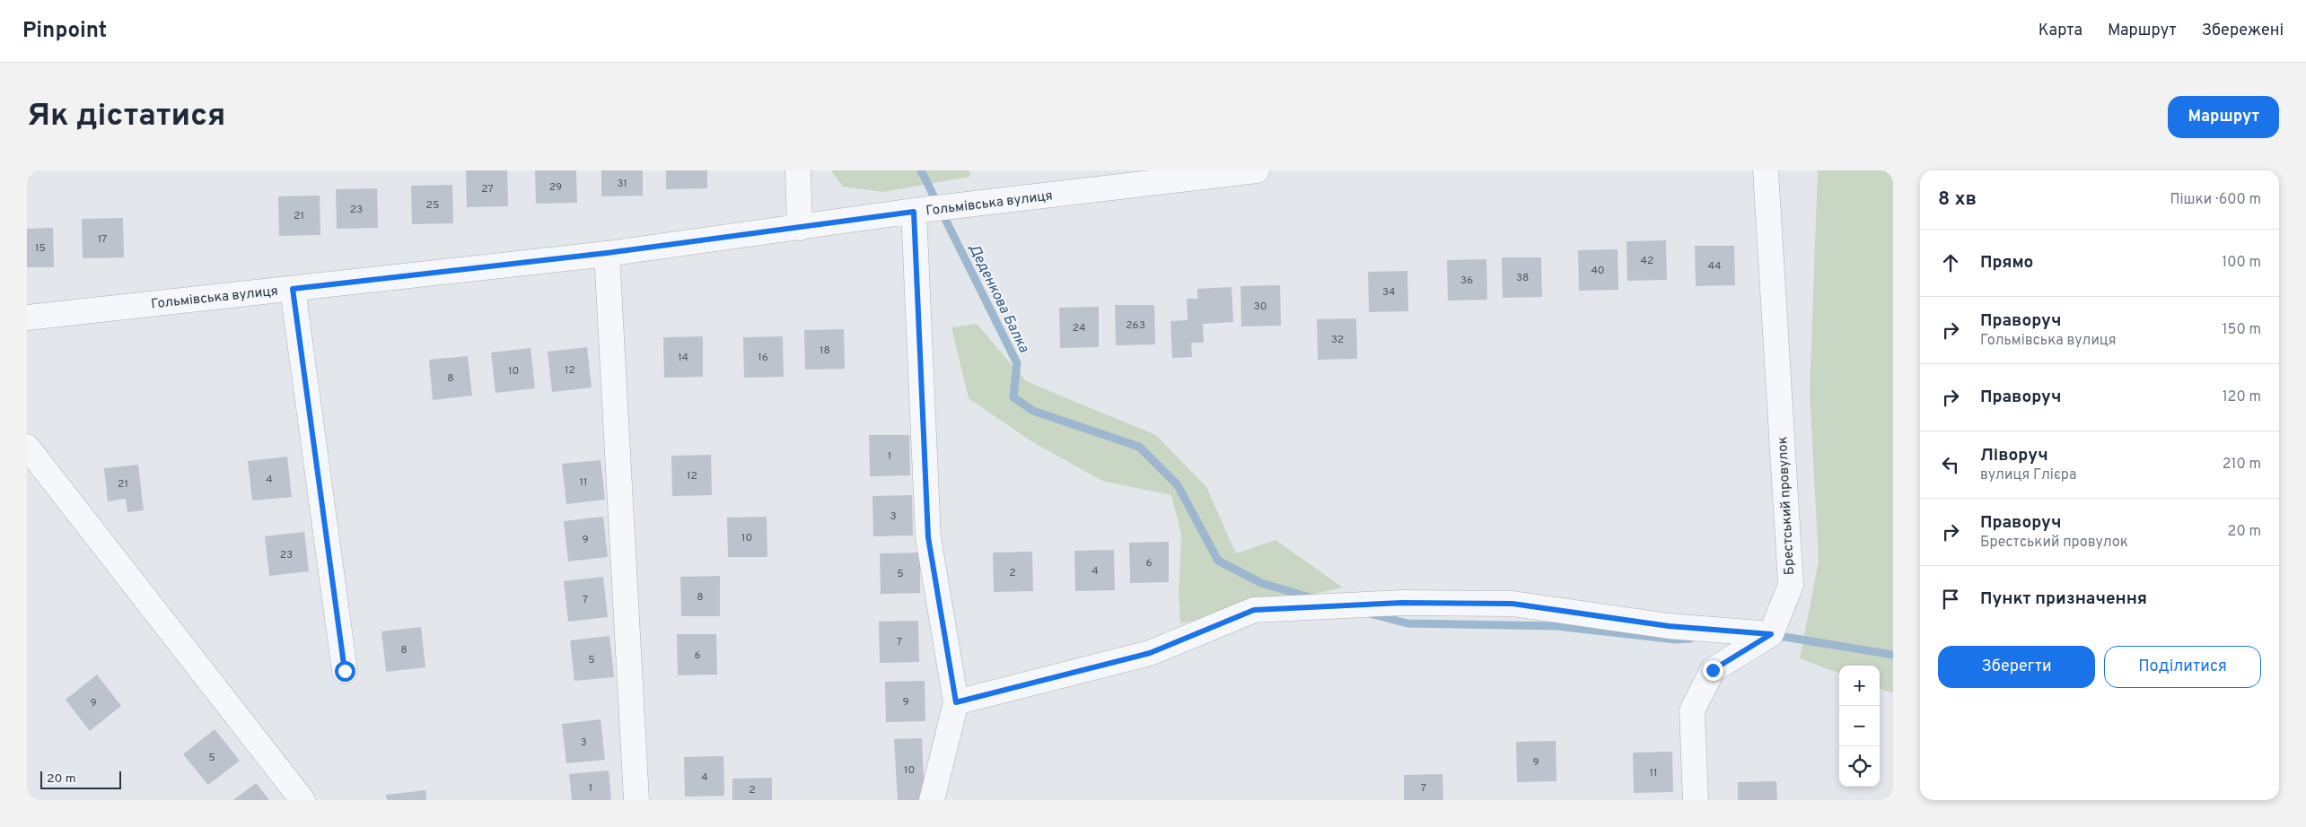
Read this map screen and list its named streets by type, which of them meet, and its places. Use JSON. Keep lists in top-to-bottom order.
{
  "streets": {
    "street": ["Гольмівська вулиця", "Брестський провулок"]
  },
  "water": ["Деденкова Балка"],
  "house_numbers": [
    "31",
    "29",
    "27",
    "25",
    "23",
    "21",
    "17",
    "15",
    "42",
    "44",
    "40",
    "38",
    "36",
    "34",
    "30",
    "263",
    "24",
    "32",
    "18",
    "14",
    "16",
    "12",
    "10",
    "8",
    "1",
    "12",
    "4",
    "11",
    "21",
    "3",
    "10",
    "9",
    "23",
    "6",
    "4",
    "2",
    "5",
    "8",
    "7",
    "7",
    "8",
    "6",
    "5",
    "9",
    "9",
    "3",
    "5",
    "9",
    "10",
    "11",
    "4",
    "1",
    "7",
    "2"
  ],
  "scale_bar": "20 m",
  "page": {
    "header": "Pinpoint",
    "nav": ["Карта", "Маршрут", "Збережені"],
    "buttons": [
      "Маршрут",
      ["Зберегти", "Поділитися"]
    ],
    "title": "Як дістатися",
    "heading": ["8 хв", "Пішки · 600 m"],
    "list": [
      ["Прямо", "100 m"],
      ["Праворуч", "Гольмівська вулиця", "150 m"],
      ["Праворуч", "120 m"],
      ["Ліворуч", "вулиця Глієра", "210 m"],
      ["Праворуч", "Брестський провулок", "20 m"],
      "Пункт призначення"
    ],
    "map_buttons": ["+", "−"],
    "scale": "20 m"
  }
}
